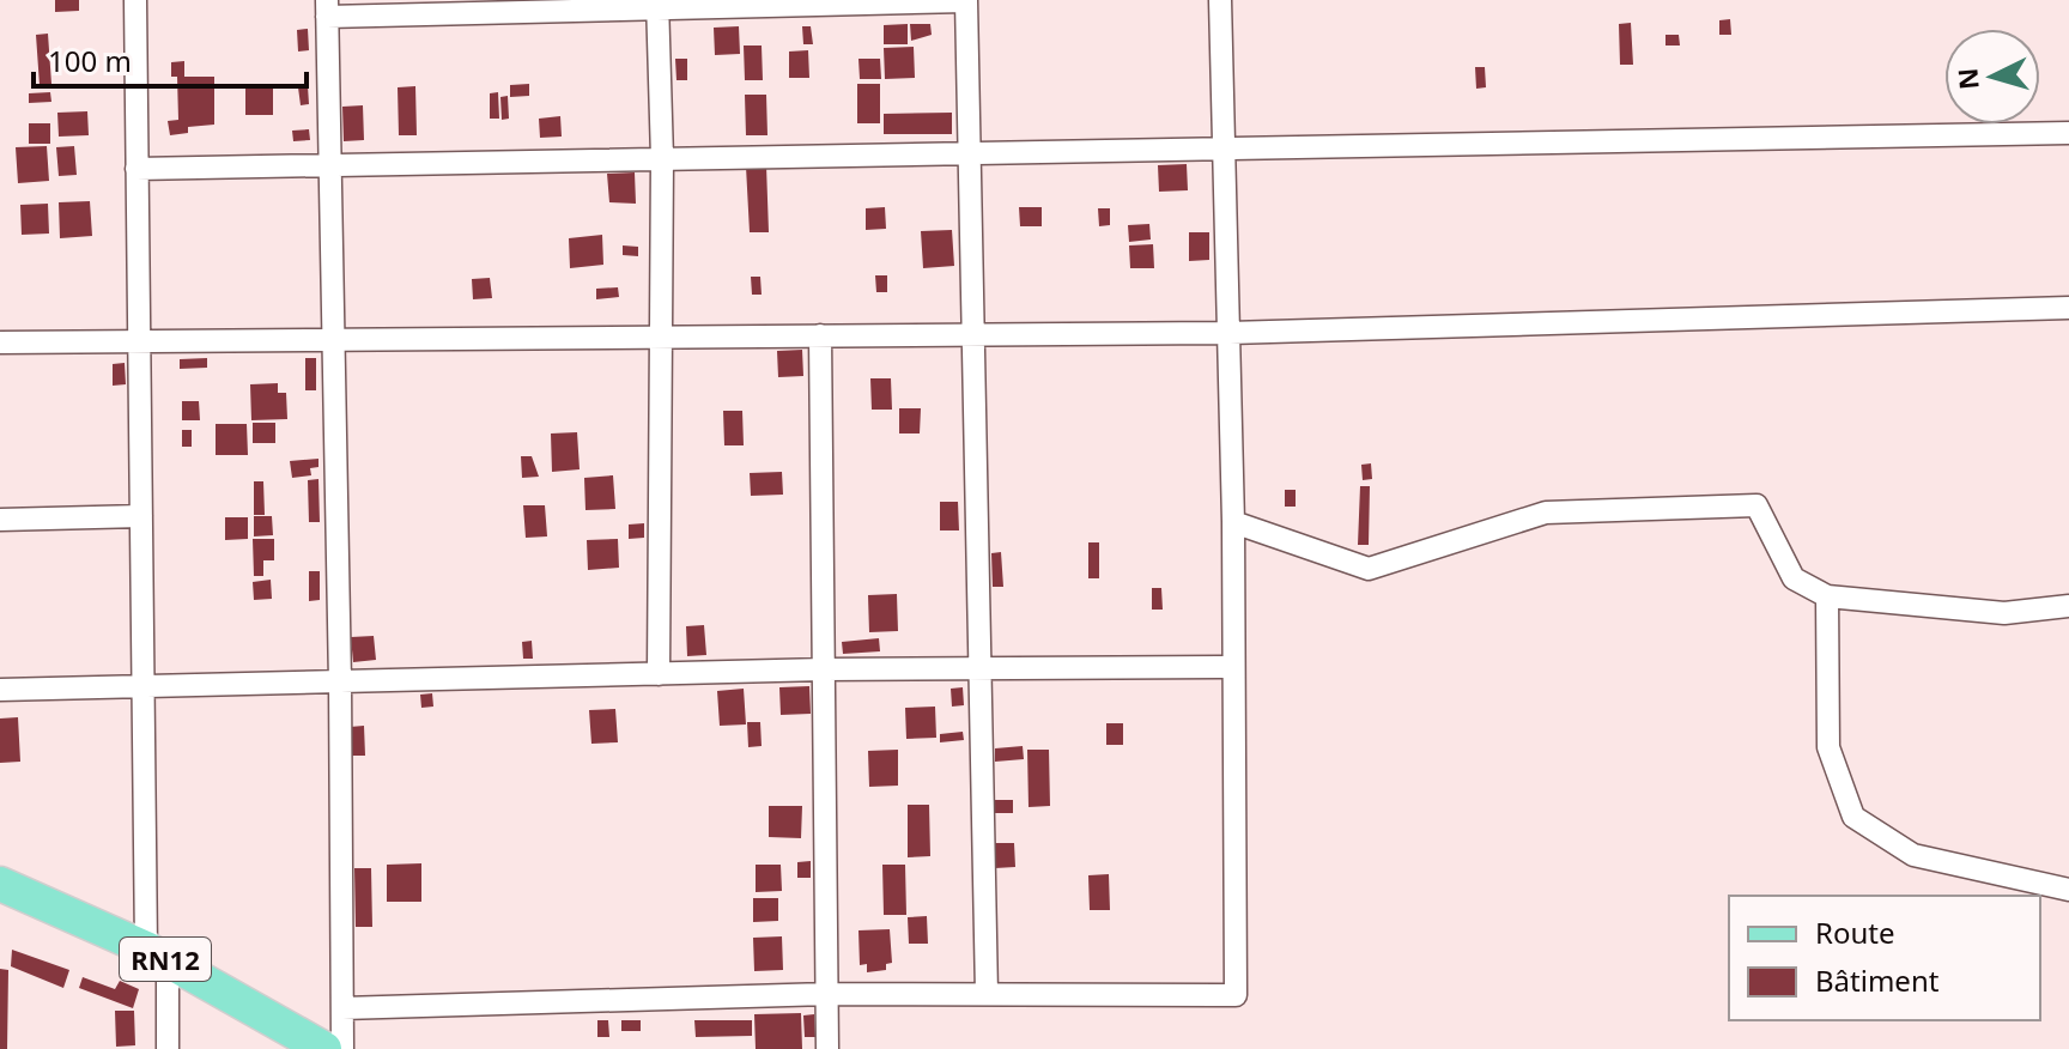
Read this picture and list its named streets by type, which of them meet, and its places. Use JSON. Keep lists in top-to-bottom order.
{
  "streets": {
    "main road": ["RN12"]
  },
  "legend": ["Route", "Bâtiment"],
  "scale_bar": "100 m",
  "north": "left"
}
